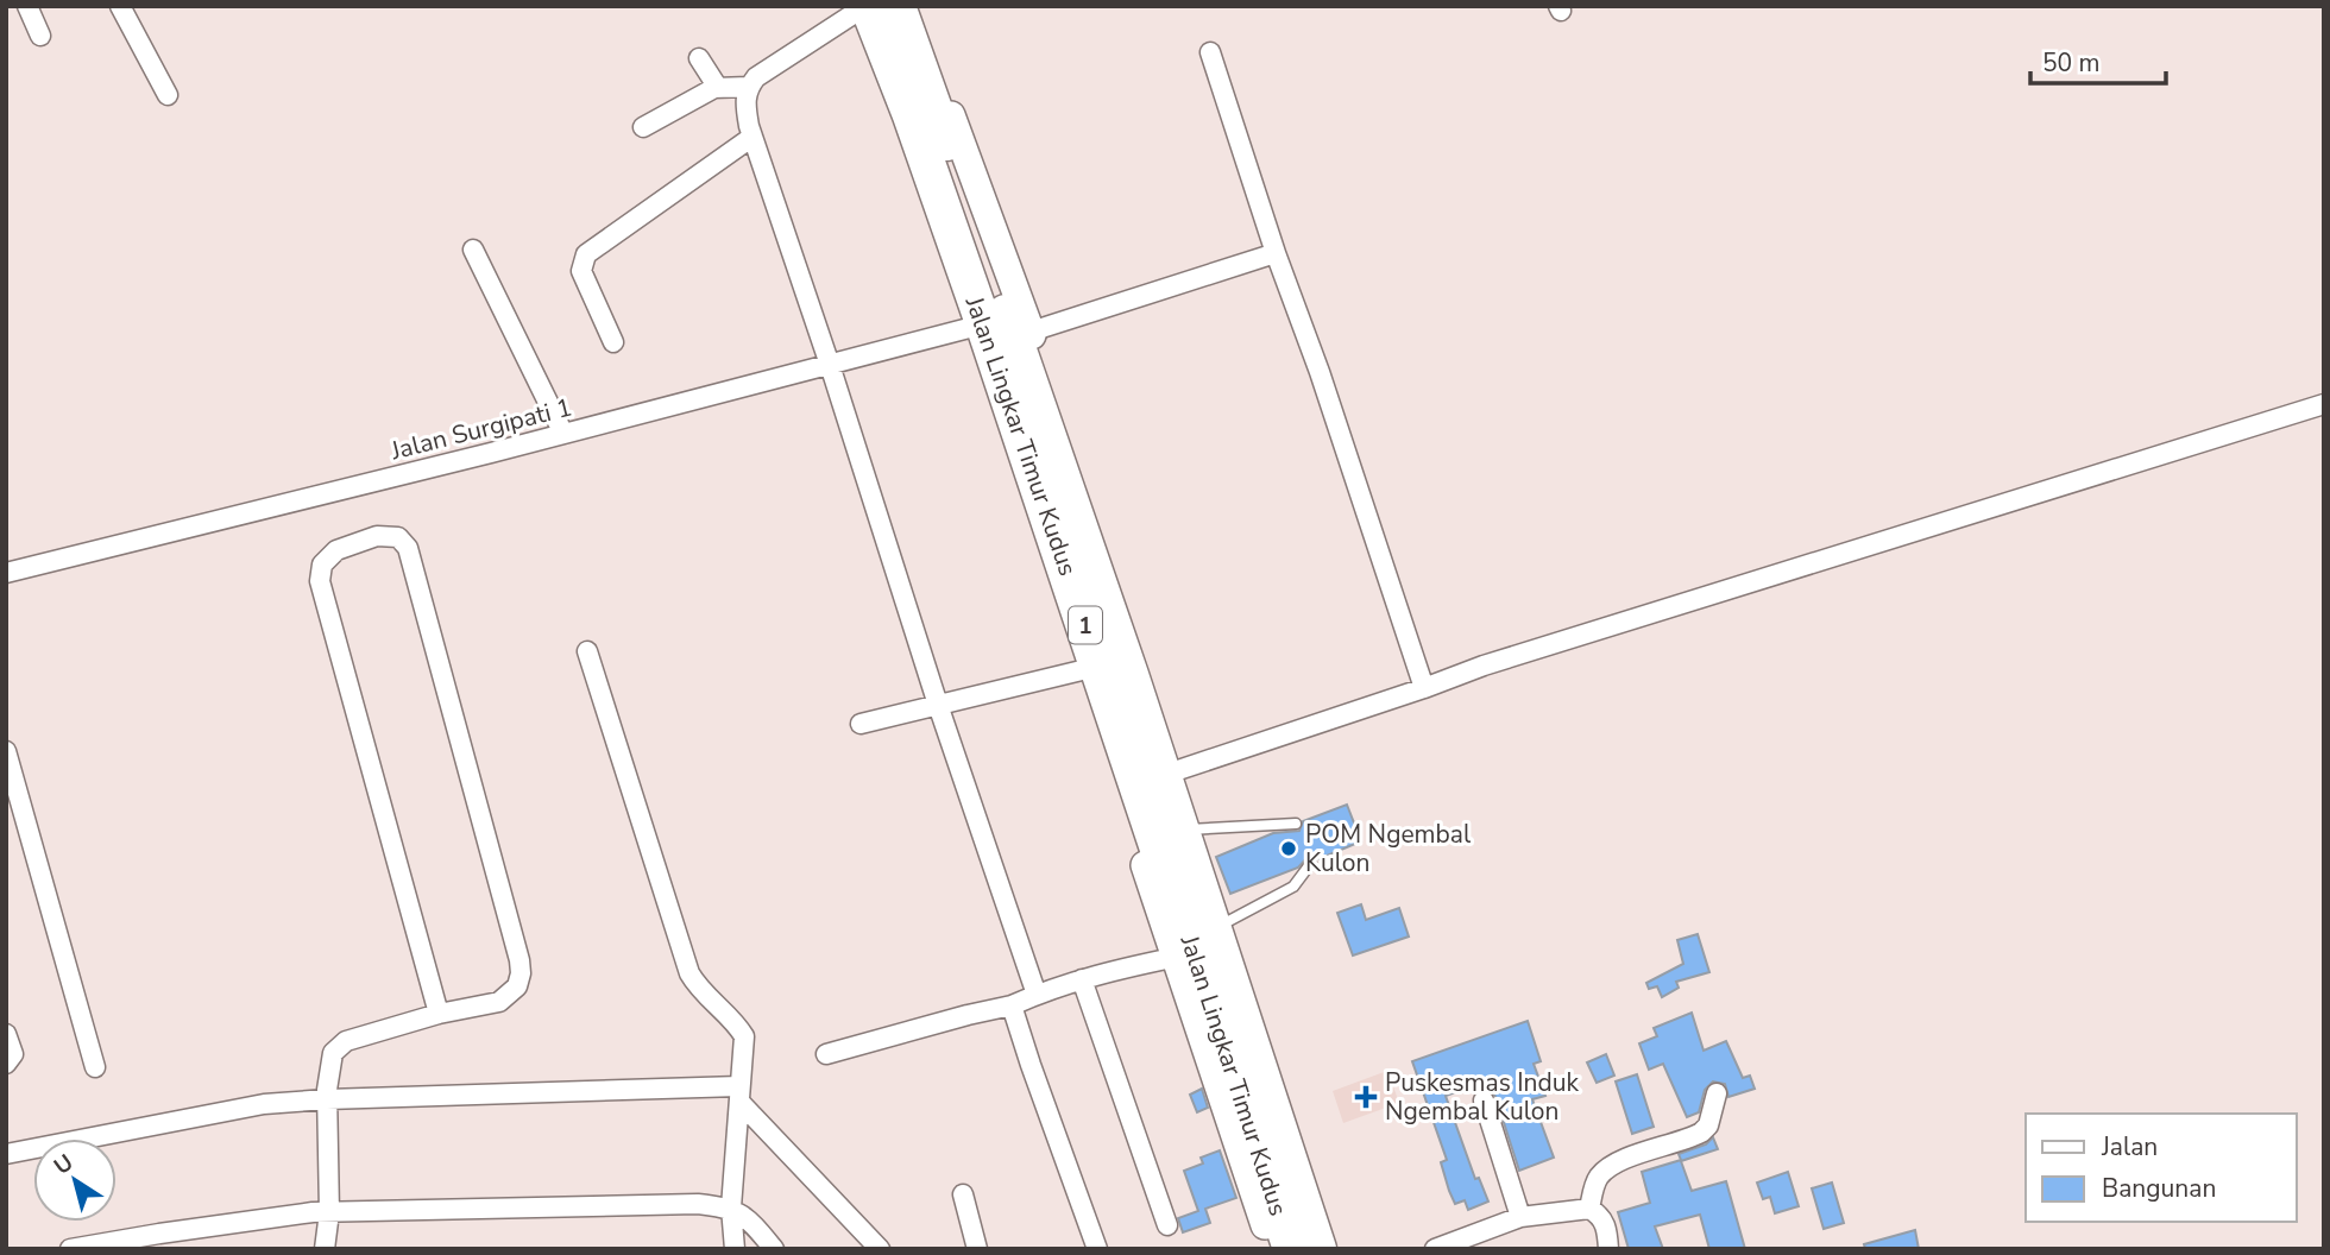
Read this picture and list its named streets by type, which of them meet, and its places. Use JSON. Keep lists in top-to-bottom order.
{
  "streets": {
    "highway": ["Jalan Lingkar Timur Kudus", "1"],
    "street": ["Jalan Surgipati 1"]
  },
  "places": {
    "other": ["POM Ngembal Kulon"],
    "health": ["Puskesmas Induk Ngembal Kulon"]
  },
  "legend": ["Jalan", "Bangunan"],
  "scale_bar": "50 m",
  "north": "top left"
}
